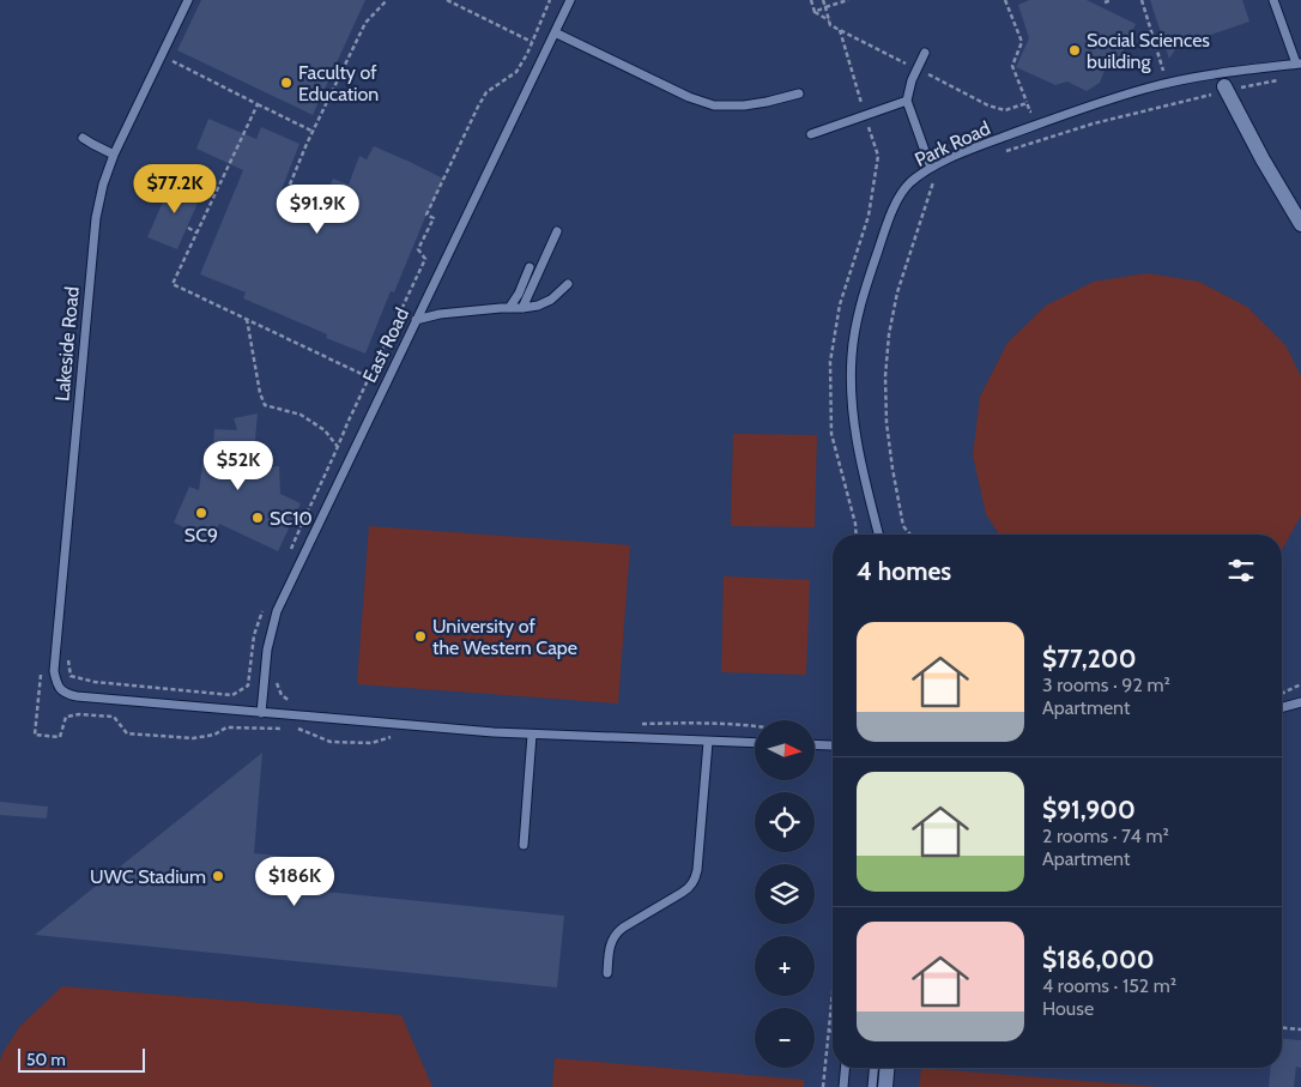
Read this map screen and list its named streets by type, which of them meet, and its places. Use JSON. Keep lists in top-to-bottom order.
{
  "streets": {
    "lane": ["Park Road", "Lakeside Road", "East Road"]
  },
  "crossings": [
    ["Lakeside Road", "East Road"]
  ],
  "places": [
    "Social Sciences building",
    "Faculty of Education",
    "SC9",
    "SC10",
    "University of the Western Cape",
    "UWC Stadium"
  ],
  "scale_bar": "50 m",
  "north": "right",
  "page": {
    "price": [
      "$77.2K",
      "$91.9K",
      "$52K",
      "$186K"
    ],
    "heading": "4 homes",
    "list": [
      {
        "name": "$77,200",
        "note": "3 rooms · 92 m² · Apartment"
      },
      {
        "name": "$91,900",
        "note": "2 rooms · 74 m² · Apartment"
      },
      {
        "name": "$186,000",
        "note": "4 rooms · 152 m² · House"
      }
    ],
    "map_buttons": ["+", "−"],
    "scale": "50 m"
  }
}
